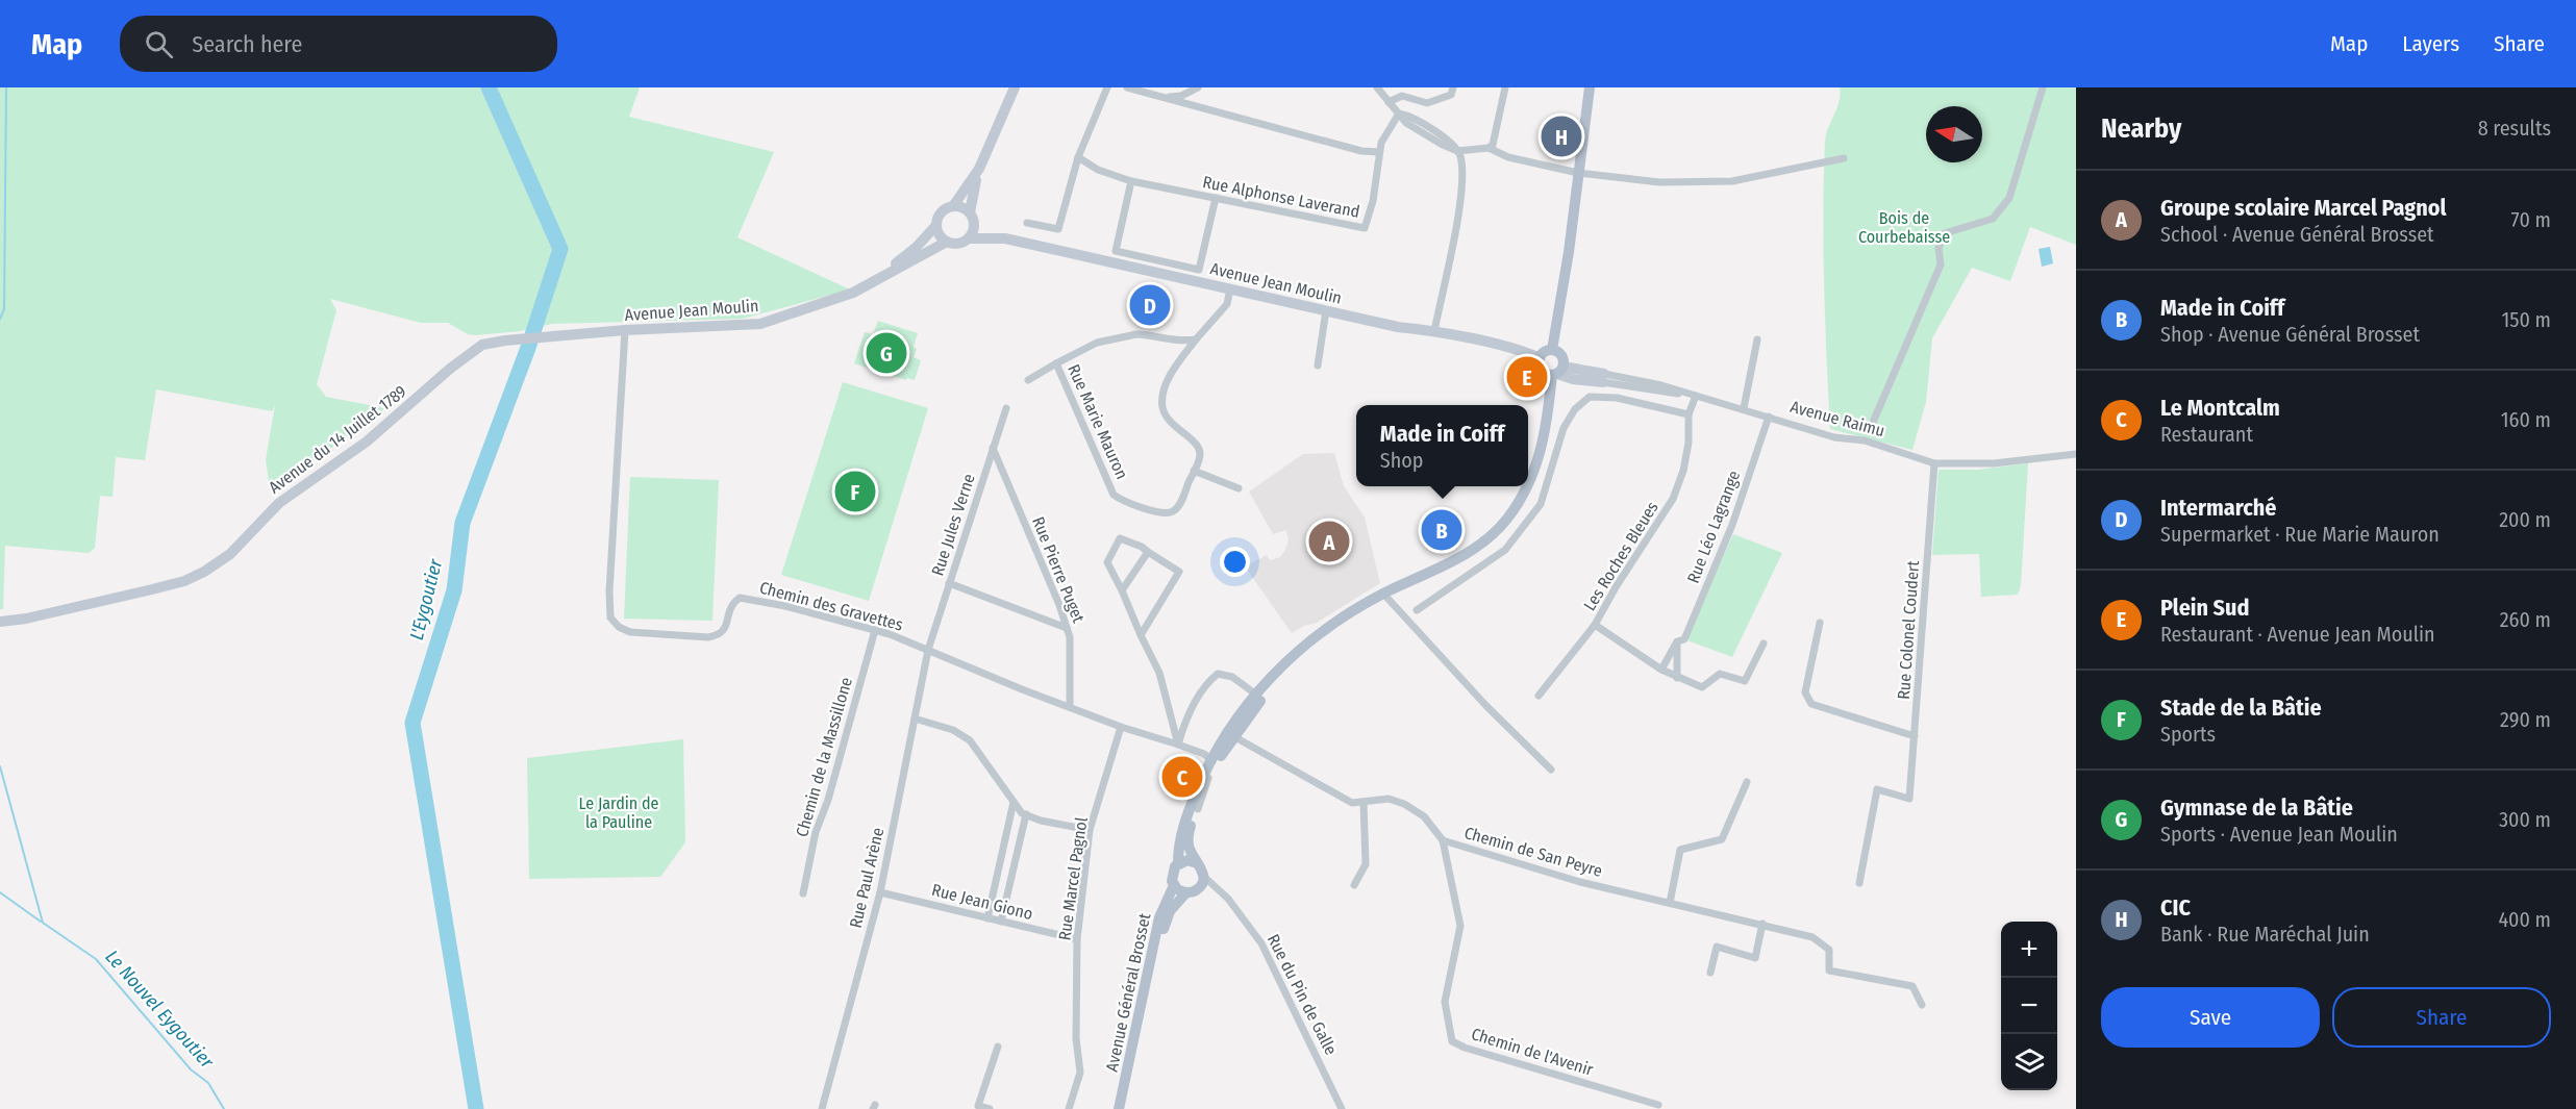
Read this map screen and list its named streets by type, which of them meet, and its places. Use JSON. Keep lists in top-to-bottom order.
{
  "streets": {
    "main road": ["Avenue Général Brosset"],
    "street": [
      "Rue Alphonse Laverand",
      "Avenue Jean Moulin",
      "Avenue Raimu",
      "Rue Marie Mauron",
      "Avenue du 14 Juillet 1789",
      "Rue Jules Verne",
      "Rue Léo Lagrange",
      "Les Roches Bleues",
      "Rue Pierre Puget",
      "Chemin des Gravettes",
      "Rue Colonel Coudert",
      "Chemin de la Massillone",
      "Chemin de San Peyre",
      "Rue Paul Arène",
      "Rue Marcel Pagnol",
      "Rue Jean Giono",
      "Rue du Pin de Galle",
      "Chemin de l'Avenir"
    ]
  },
  "crossings": [
    ["Avenue Jean Moulin", "Avenue Raimu"],
    ["Avenue Jean Moulin", "Rue Marie Mauron"],
    ["Avenue Jean Moulin", "Avenue du 14 Juillet 1789"],
    ["Avenue Jean Moulin", "Chemin des Gravettes"],
    ["Avenue Raimu", "Rue Léo Lagrange"],
    ["Avenue Raimu", "Les Roches Bleues"],
    ["Avenue Raimu", "Rue Colonel Coudert"],
    ["Rue Jules Verne", "Rue Pierre Puget"],
    ["Rue Jules Verne", "Chemin des Gravettes"],
    ["Rue Jules Verne", "Rue Paul Arène"],
    ["Rue Pierre Puget", "Chemin des Gravettes"],
    ["Chemin des Gravettes", "Chemin de la Massillone"],
    ["Chemin des Gravettes", "Rue Paul Arène"],
    ["Chemin des Gravettes", "Rue Marcel Pagnol"],
    ["Chemin de San Peyre", "Chemin de l'Avenir"],
    ["Rue Paul Arène", "Rue Jean Giono"],
    ["Rue Marcel Pagnol", "Rue Jean Giono"],
    ["Avenue Général Brosset", "Rue du Pin de Galle"]
  ],
  "water": ["L'Eygoutier", "Le Nouvel Eygoutier"],
  "parks": ["Bois de Courbebaisse", "Le Jardin de la Pauline"],
  "north": "left",
  "page": {
    "header": "Map",
    "search": "Search here",
    "nav": ["Map", "Layers", "Share"],
    "heading": ["Nearby", "8 results"],
    "pins": [
      "H",
      "D",
      "G",
      "E",
      "F",
      "B",
      "A",
      "C"
    ],
    "list": [
      {
        "mark": "A",
        "name": "Groupe scolaire Marcel Pagnol",
        "note": "School · Avenue Général Brosset",
        "value": "70 m"
      },
      {
        "mark": "B",
        "name": "Made in Coiff",
        "note": "Shop · Avenue Général Brosset",
        "value": "150 m"
      },
      {
        "mark": "C",
        "name": "Le Montcalm",
        "note": "Restaurant",
        "value": "160 m"
      },
      {
        "mark": "D",
        "name": "Intermarché",
        "note": "Supermarket · Rue Marie Mauron",
        "value": "200 m"
      },
      {
        "mark": "E",
        "name": "Plein Sud",
        "note": "Restaurant · Avenue Jean Moulin",
        "value": "260 m"
      },
      {
        "mark": "F",
        "name": "Stade de la Bâtie",
        "note": "Sports",
        "value": "290 m"
      },
      {
        "mark": "G",
        "name": "Gymnase de la Bâtie",
        "note": "Sports · Avenue Jean Moulin",
        "value": "300 m"
      },
      {
        "mark": "H",
        "name": "CIC",
        "note": "Bank · Rue Maréchal Juin",
        "value": "400 m"
      }
    ],
    "popup": ["Made in Coiff", "Shop"],
    "map_buttons": ["+", "−"],
    "buttons": ["Save", "Share"]
  }
}
